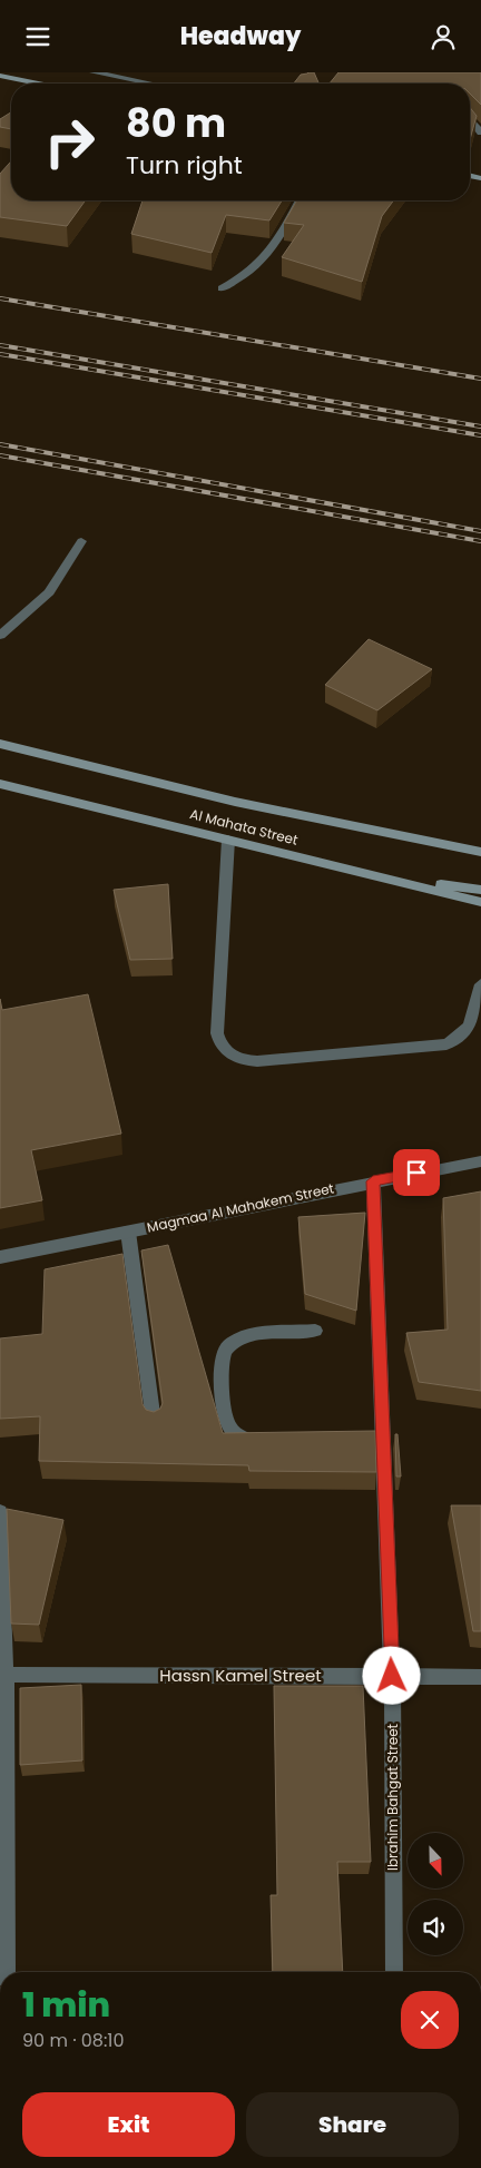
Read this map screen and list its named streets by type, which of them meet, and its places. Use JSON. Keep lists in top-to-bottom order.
{
  "streets": {
    "main road": ["Al Mahata Street"],
    "street": ["Magmaa Al Mahakem Street", "Hassn Kamel Street", "Ibrahim Bahgat Street"]
  },
  "crossings": [
    ["Magmaa Al Mahakem Street", "Ibrahim Bahgat Street"],
    ["Hassn Kamel Street", "Ibrahim Bahgat Street"]
  ],
  "north": "bottom",
  "page": {
    "header": "Headway",
    "turn": ["80 m", "Turn right"],
    "heading": ["1 min", "90 m · 08:10"],
    "buttons": ["Exit", "Share"]
  }
}
